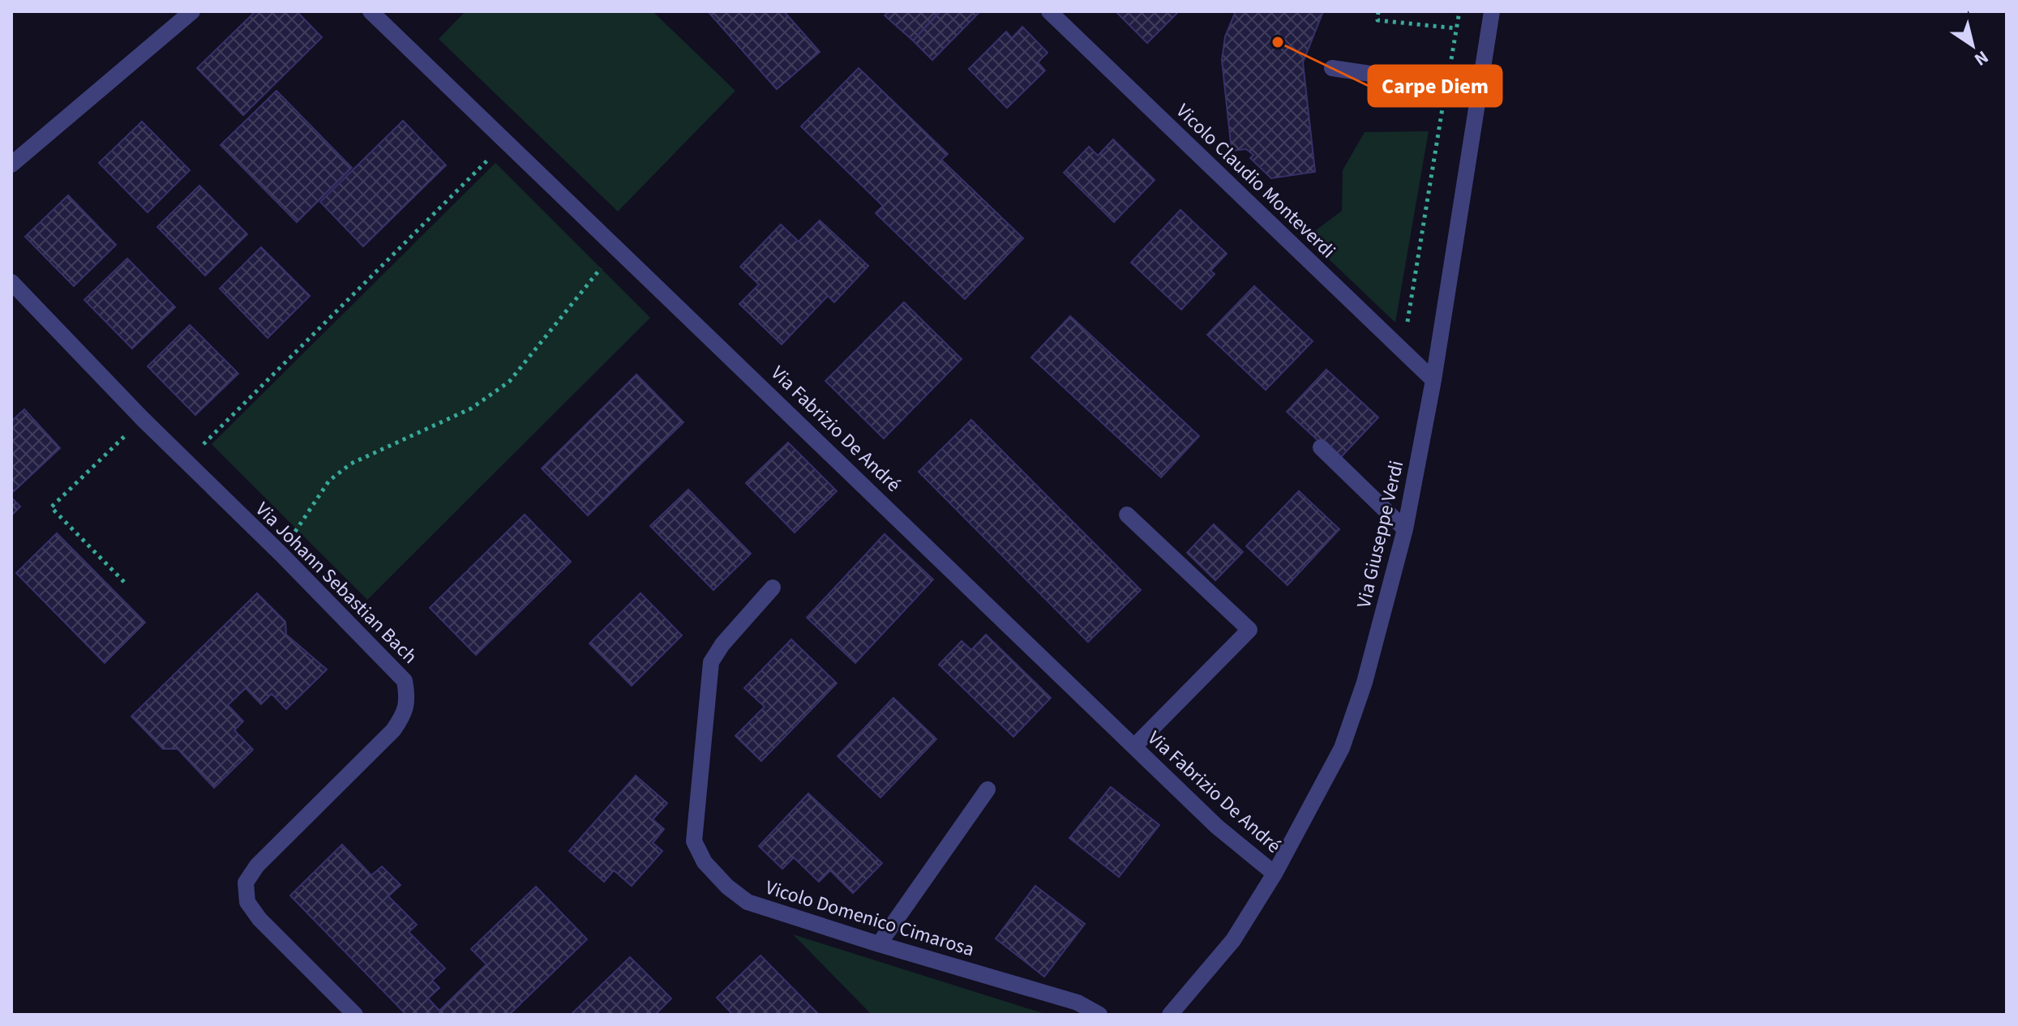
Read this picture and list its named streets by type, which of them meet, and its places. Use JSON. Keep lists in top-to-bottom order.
{
  "streets": {
    "street": [
      "Vicolo Claudio Monteverdi",
      "Via Fabrizio De André",
      "Via Giuseppe Verdi",
      "Via Johann Sebastian Bach",
      "Vicolo Domenico Cimarosa"
    ]
  },
  "crossings": [
    ["Vicolo Claudio Monteverdi", "Via Giuseppe Verdi"],
    ["Via Fabrizio De André", "Via Giuseppe Verdi"]
  ],
  "places": ["Carpe Diem"],
  "north": "bottom right"
}
